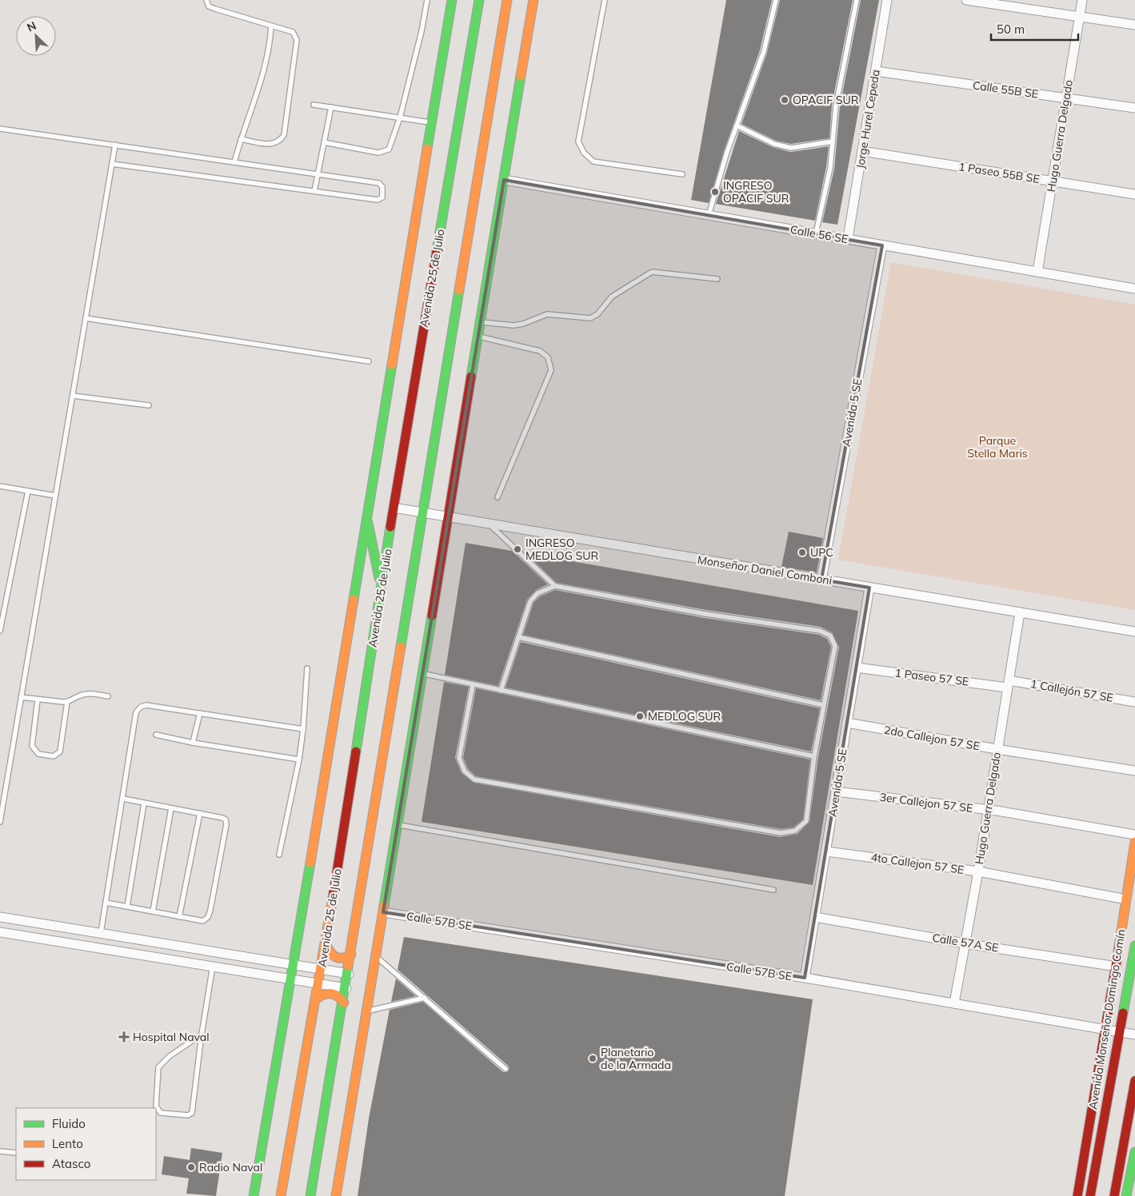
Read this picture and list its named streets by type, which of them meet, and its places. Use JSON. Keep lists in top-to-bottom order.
{
  "streets": {
    "main road": ["Avenida 25 de Julio", "Avenida Monseñor Domingo Comín"],
    "street": [
      "Calle 55B SE",
      "Jorge Hurel Cepeda",
      "Hugo Guerra Delgado",
      "1 Paseo 55B SE",
      "Calle 56 SE",
      "Avenida 5 SE",
      "Monseñor Daniel Comboni",
      "1 Paseo 57 SE",
      "1 Callejón 57 SE",
      "2do Callejon 57 SE",
      "3er Callejon 57 SE",
      "4to Callejon 57 SE",
      "Calle 57B SE",
      "Calle 57A SE"
    ]
  },
  "crossings": [
    ["Calle 55B SE", "Jorge Hurel Cepeda"],
    ["Calle 55B SE", "Hugo Guerra Delgado"],
    ["Jorge Hurel Cepeda", "1 Paseo 55B SE"],
    ["Jorge Hurel Cepeda", "Calle 56 SE"],
    ["Hugo Guerra Delgado", "1 Paseo 55B SE"],
    ["Hugo Guerra Delgado", "Calle 56 SE"],
    ["Hugo Guerra Delgado", "Monseñor Daniel Comboni"],
    ["Hugo Guerra Delgado", "1 Paseo 57 SE"],
    ["Hugo Guerra Delgado", "1 Callejón 57 SE"],
    ["Hugo Guerra Delgado", "2do Callejon 57 SE"],
    ["Hugo Guerra Delgado", "3er Callejon 57 SE"],
    ["Hugo Guerra Delgado", "4to Callejon 57 SE"],
    ["Hugo Guerra Delgado", "Calle 57B SE"],
    ["Hugo Guerra Delgado", "Calle 57A SE"],
    ["Calle 56 SE", "Avenida 5 SE"],
    ["Avenida 25 de Julio", "Monseñor Daniel Comboni"],
    ["Avenida 5 SE", "Monseñor Daniel Comboni"],
    ["Avenida 5 SE", "1 Paseo 57 SE"],
    ["Avenida 5 SE", "2do Callejon 57 SE"],
    ["Avenida 5 SE", "3er Callejon 57 SE"],
    ["Avenida 5 SE", "4to Callejon 57 SE"],
    ["Avenida 5 SE", "Calle 57B SE"],
    ["Avenida 5 SE", "Calle 57A SE"],
    ["1 Paseo 57 SE", "1 Callejón 57 SE"],
    ["4to Callejon 57 SE", "Avenida Monseñor Domingo Comín"],
    ["Calle 57B SE", "Avenida Monseñor Domingo Comín"],
    ["Calle 57A SE", "Avenida Monseñor Domingo Comín"]
  ],
  "parks": ["Parque Stella Maris"],
  "places": {
    "other": [
      "OPACIF SUR",
      "INGRESO OPACIF SUR",
      "INGRESO MEDLOG SUR",
      "UPC",
      "MEDLOG SUR",
      "Planetario de la Armada",
      "Radio Naval"
    ],
    "health": ["Hospital Naval"]
  },
  "legend": ["Fluido", "Lento", "Atasco"],
  "scale_bar": "50 m",
  "north": "top left"
}
